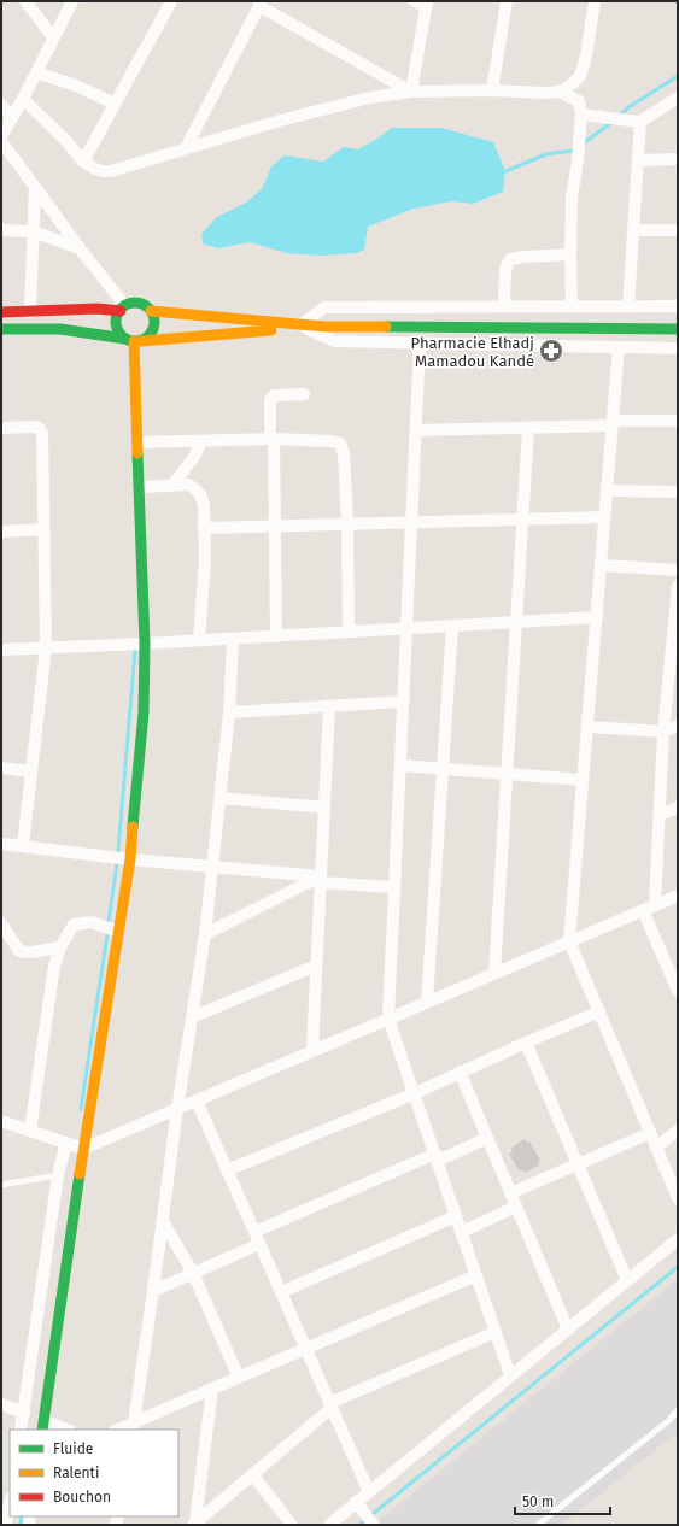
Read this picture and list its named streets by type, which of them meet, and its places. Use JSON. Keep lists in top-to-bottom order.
{
  "places": {
    "pharmacy": ["Pharmacie Elhadj Mamadou Kandé"]
  },
  "legend": ["Fluide", "Ralenti", "Bouchon"],
  "scale_bar": "50 m"
}
